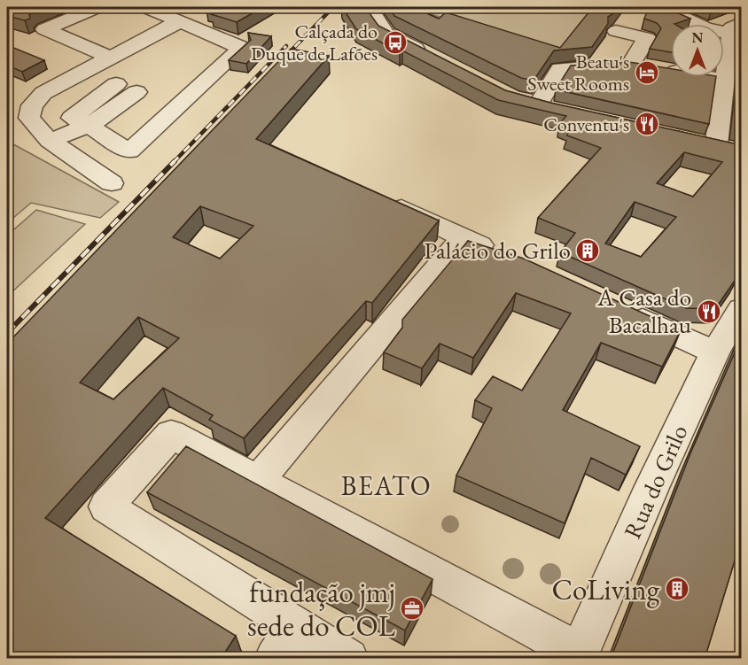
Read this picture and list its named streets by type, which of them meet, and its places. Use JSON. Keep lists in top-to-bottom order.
{
  "streets": {
    "street": ["Rua do Grilo"]
  },
  "districts": ["BEATO"],
  "places": {
    "bus stop": ["Calçada do Duque de Lafões"],
    "hotel": ["Beatu's Sweet Rooms"],
    "restaurant": ["Conventu's", "A Casa do Bacalhau"],
    "building": ["Palácio do Grilo", "CoLiving"],
    "office": ["fundação jmj sede do COL"]
  },
  "north": "top"
}
